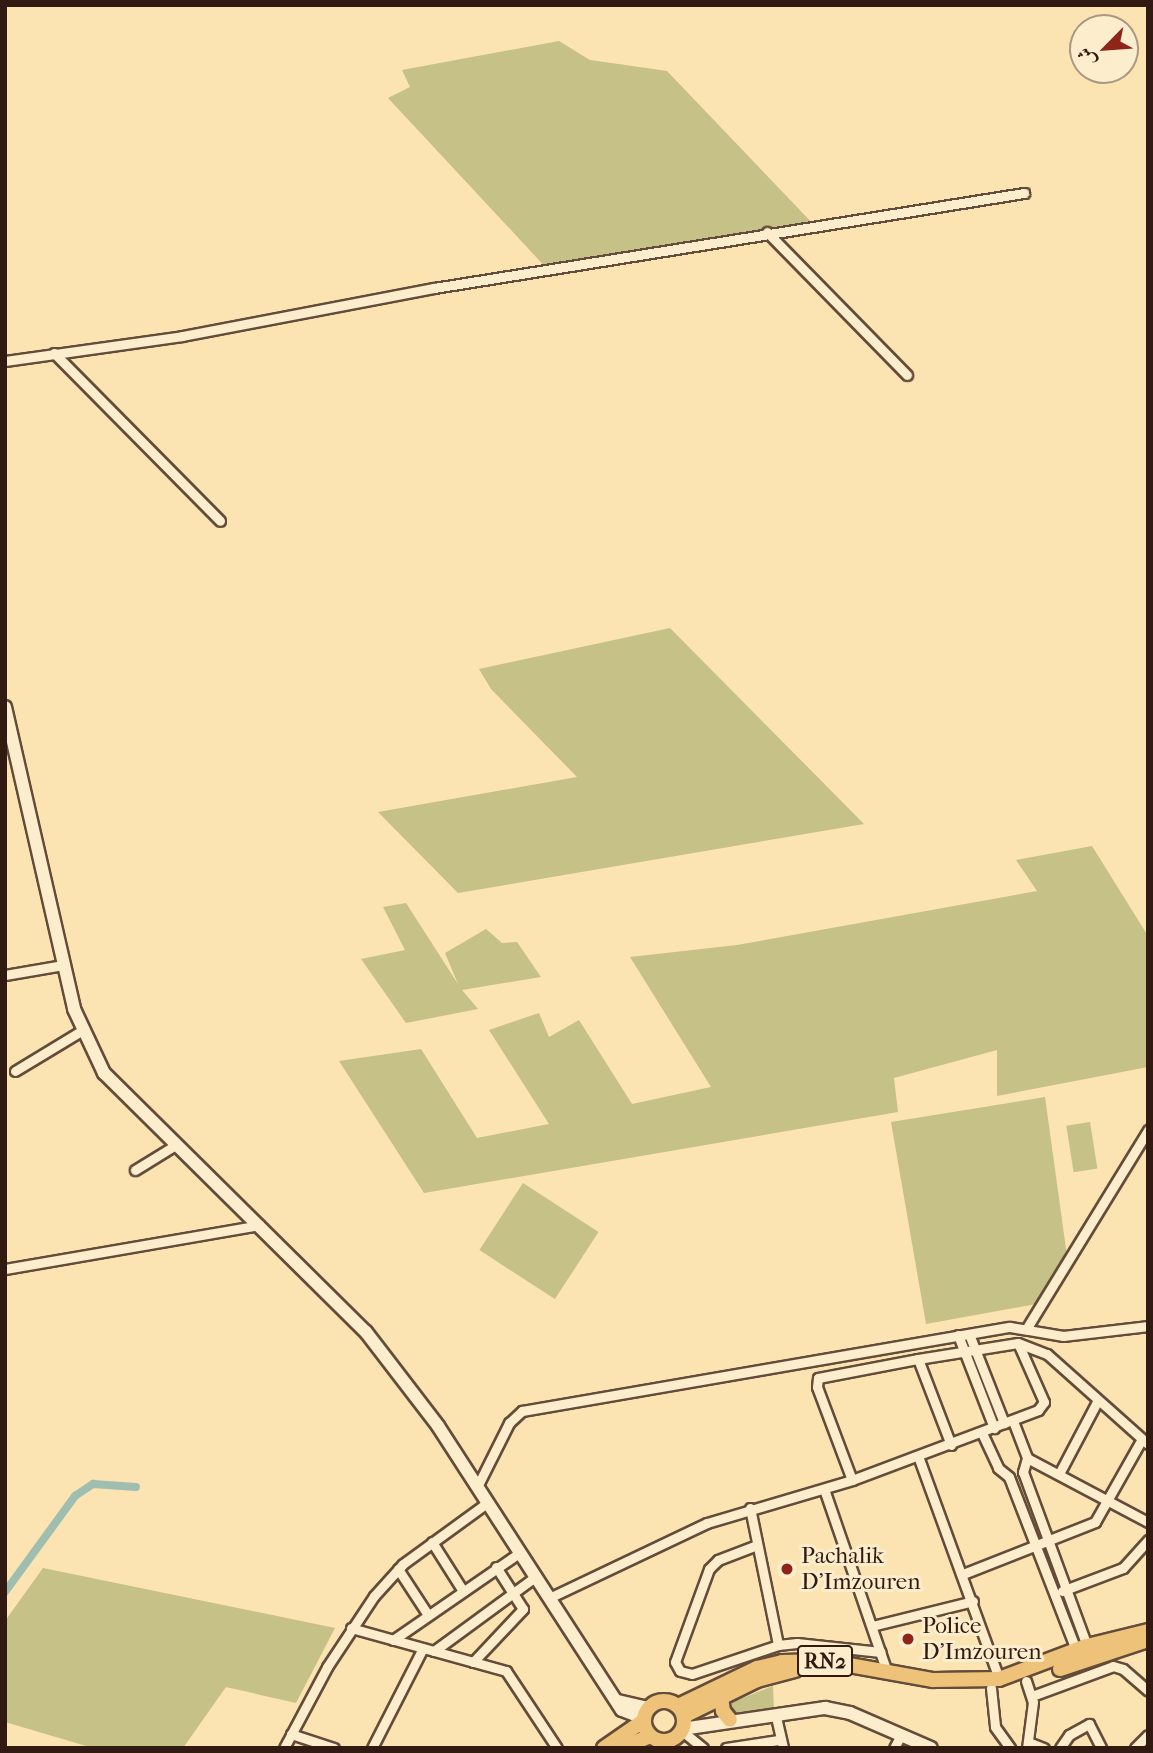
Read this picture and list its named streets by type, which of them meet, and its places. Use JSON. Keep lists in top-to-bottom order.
{
  "streets": {
    "highway": ["RN2"]
  },
  "places": ["Pachalik D'Imzouren", "Police D'Imzouren"],
  "north": "bottom left"
}
